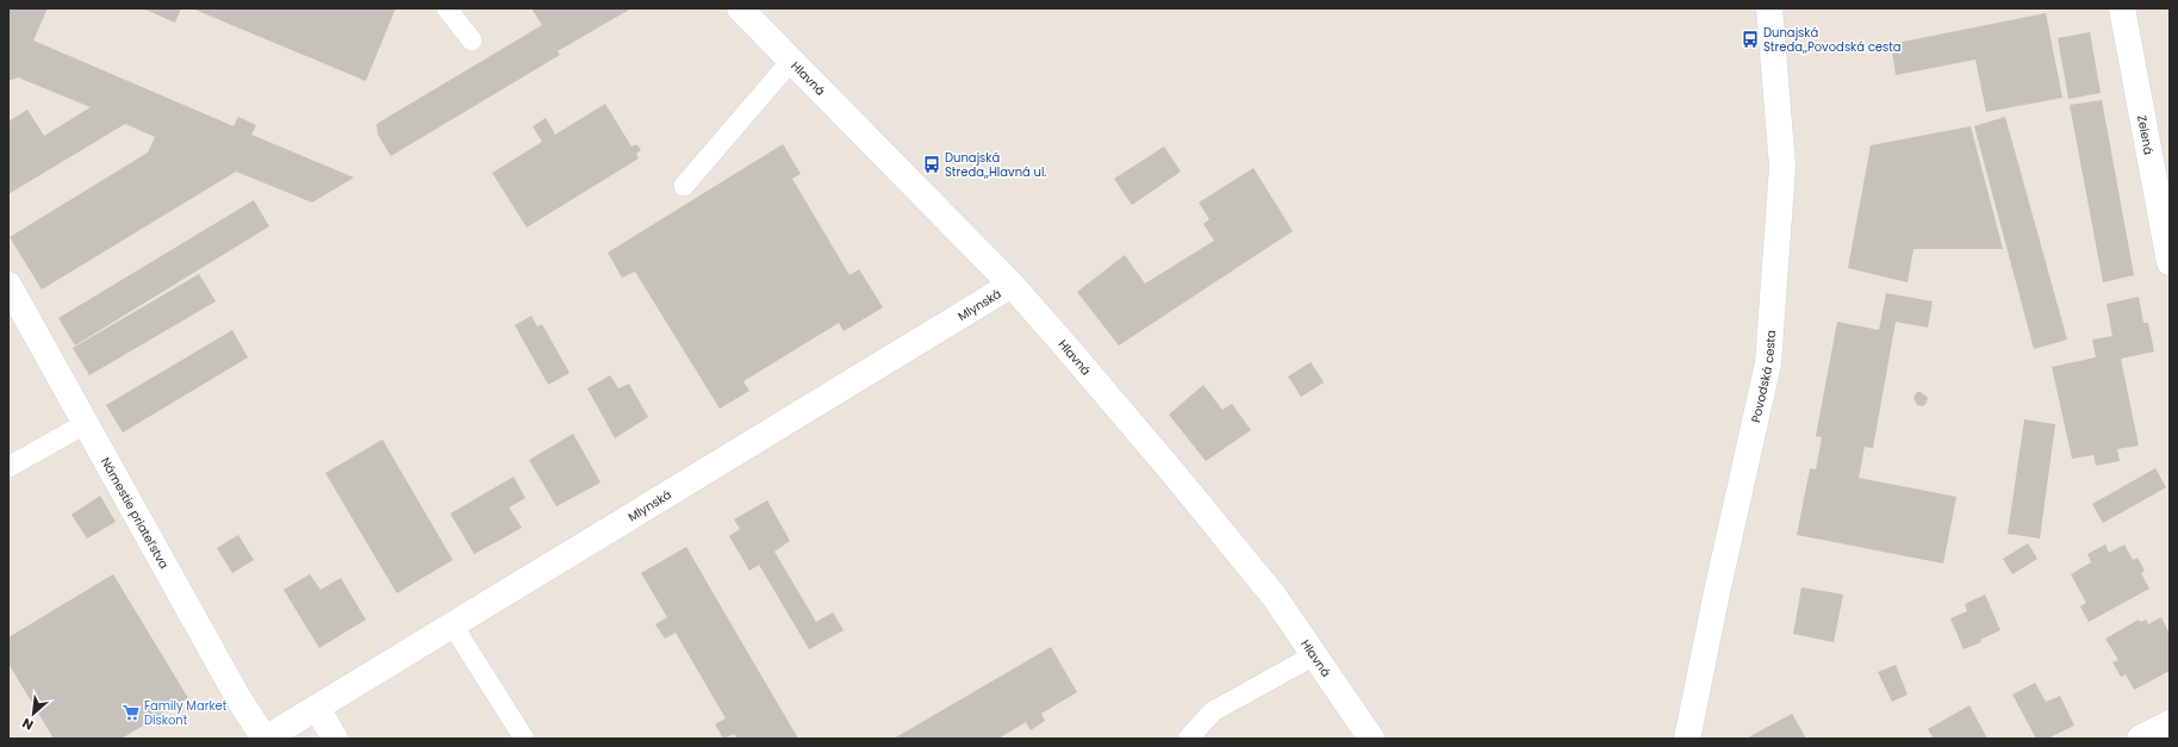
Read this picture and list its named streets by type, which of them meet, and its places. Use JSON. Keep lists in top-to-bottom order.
{
  "streets": {
    "street": [
      "Hlavná",
      "Zelená",
      "Mlynská",
      "Povodská cesta",
      "Námestie priateľstva"
    ]
  },
  "crossings": [
    ["Hlavná", "Mlynská"],
    ["Mlynská", "Námestie priateľstva"]
  ],
  "places": {
    "bus stop": ["Dunajská Streda,,Povodská cesta", "Dunajská Streda,,Hlavná ul."],
    "supermarket": ["Family Market Diskont"]
  },
  "north": "bottom left"
}
